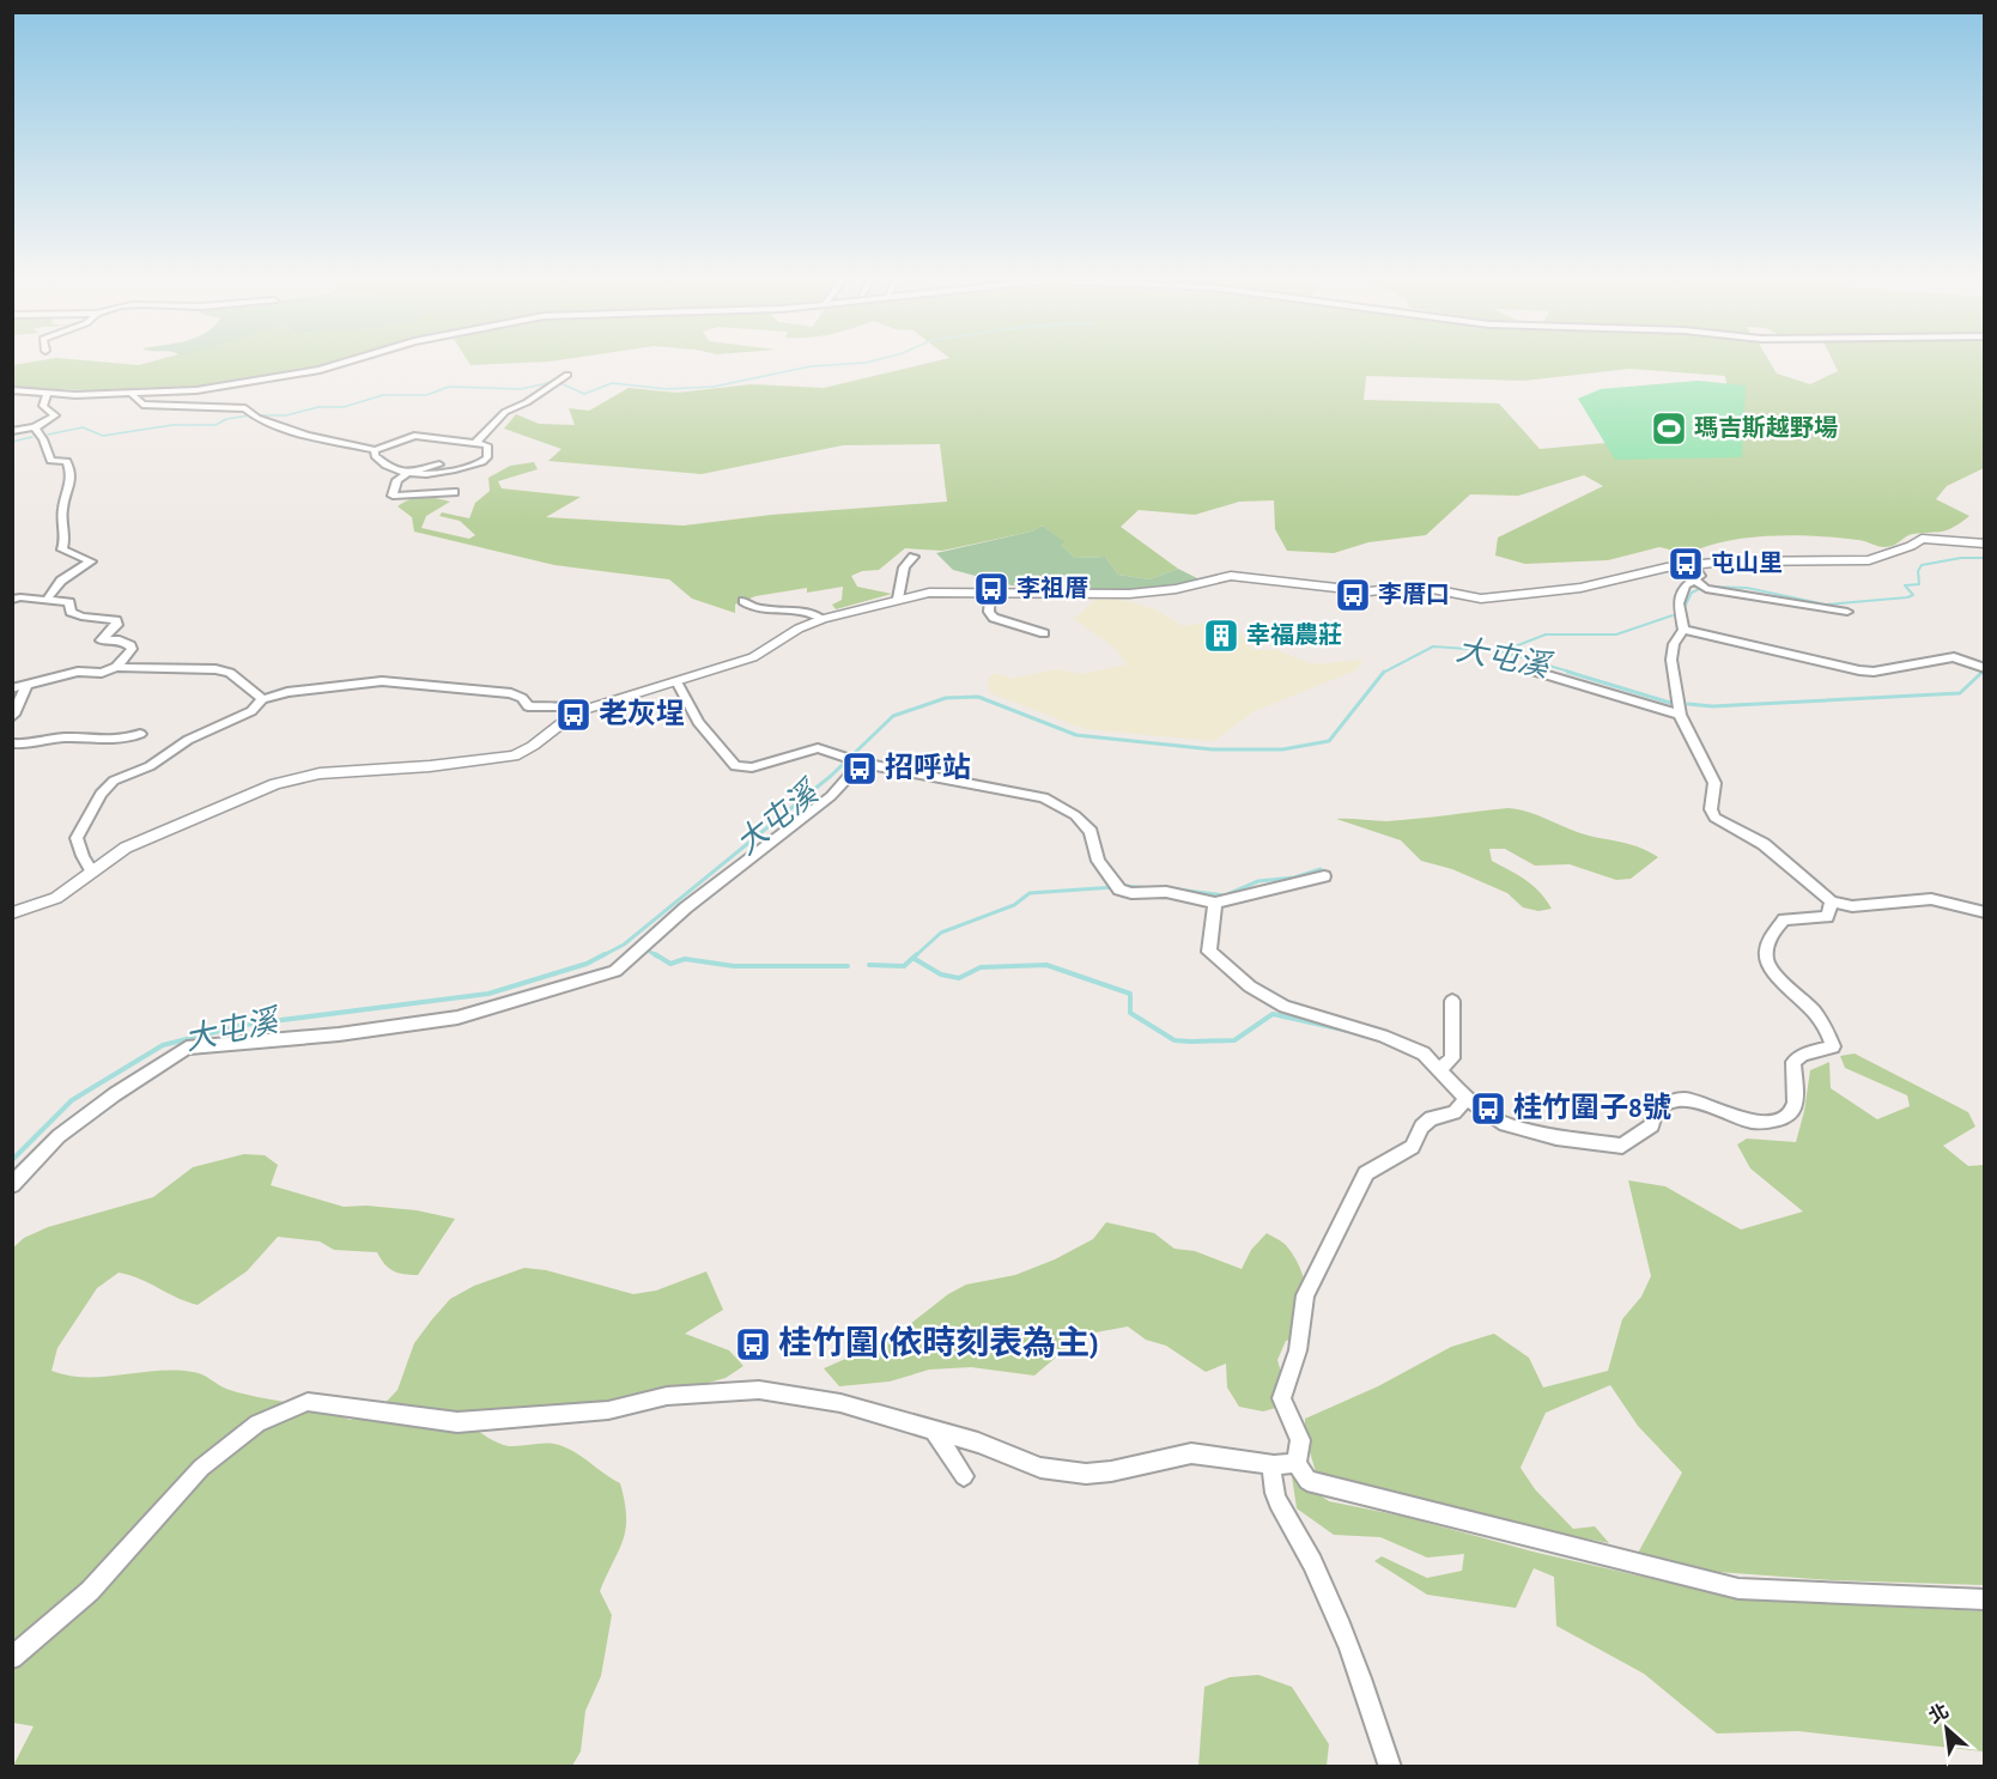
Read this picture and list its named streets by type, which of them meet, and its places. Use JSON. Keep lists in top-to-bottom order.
{
  "water": ["大屯溪"],
  "places": {
    "sports": ["瑪吉斯越野場"],
    "bus stop": [
      "屯山里",
      "李祖厝",
      "李厝口",
      "老灰埕",
      "招呼站",
      "桂竹圍子8號",
      "桂竹圍(依時刻表為主)"
    ],
    "building": ["幸福農莊"]
  },
  "north": "top left"
}
